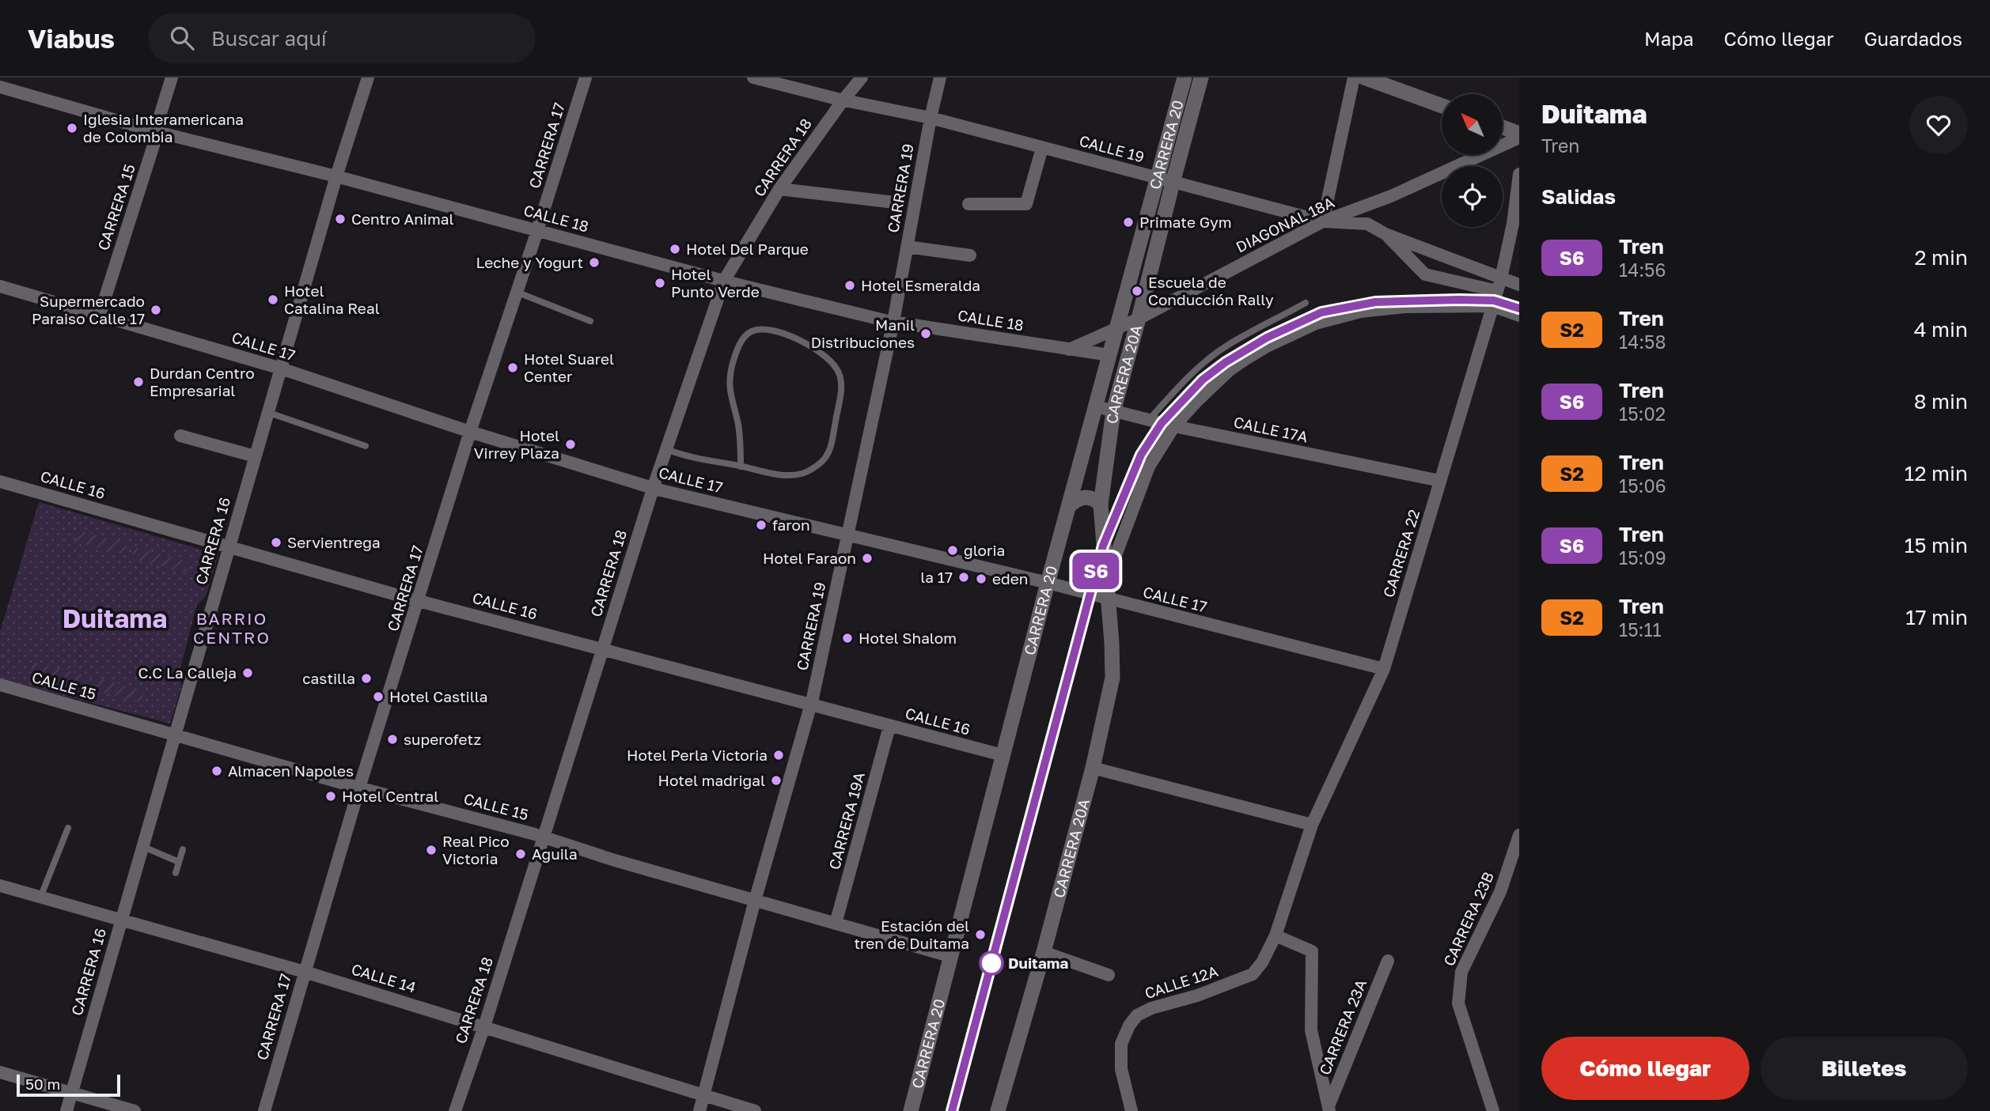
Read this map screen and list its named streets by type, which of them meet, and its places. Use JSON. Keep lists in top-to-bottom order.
{
  "streets": {
    "street": [
      "CARRERA 20",
      "CARRERA 17",
      "CALLE 19",
      "CARRERA 18",
      "CARRERA 19",
      "CARRERA 15",
      "CALLE 18",
      "DIAGONAL 18A",
      "CALLE 17",
      "CARRERA 20A",
      "CALLE 17A",
      "CALLE 16",
      "CARRERA 16",
      "CARRERA 22",
      "CALLE 15",
      "CARRERA 19A",
      "CARRERA 23B",
      "CALLE 14",
      "CALLE 12A",
      "CARRERA 23A"
    ]
  },
  "crossings": [
    ["CARRERA 20", "CALLE 19"],
    ["CARRERA 20", "CALLE 18"],
    ["CARRERA 20", "DIAGONAL 18A"],
    ["CARRERA 20", "CALLE 17"],
    ["CARRERA 20", "CARRERA 20A"],
    ["CARRERA 20", "CALLE 17A"],
    ["CARRERA 20", "CALLE 16"],
    ["CARRERA 20", "CALLE 15"],
    ["CARRERA 17", "CALLE 18"],
    ["CARRERA 17", "CALLE 17"],
    ["CARRERA 17", "CALLE 16"],
    ["CARRERA 17", "CALLE 15"],
    ["CARRERA 17", "CALLE 14"],
    ["CALLE 19", "CARRERA 18"],
    ["CALLE 19", "CARRERA 19"],
    ["CALLE 19", "DIAGONAL 18A"],
    ["CALLE 19", "CARRERA 20A"],
    ["CALLE 19", "CARRERA 22"],
    ["CARRERA 18", "CALLE 18"],
    ["CARRERA 18", "CALLE 17"],
    ["CARRERA 18", "CALLE 16"],
    ["CARRERA 18", "CALLE 15"],
    ["CARRERA 18", "CALLE 14"],
    ["CARRERA 19", "CALLE 18"],
    ["CARRERA 19", "CALLE 17"],
    ["CARRERA 19", "CALLE 16"],
    ["CARRERA 19", "CALLE 15"],
    ["CARRERA 19", "CALLE 14"],
    ["CARRERA 15", "CALLE 18"],
    ["CARRERA 15", "CALLE 17"],
    ["CALLE 18", "DIAGONAL 18A"],
    ["CALLE 18", "CARRERA 16"],
    ["DIAGONAL 18A", "CARRERA 20A"],
    ["CALLE 17", "CARRERA 20A"],
    ["CALLE 17", "CARRERA 16"],
    ["CALLE 17", "CARRERA 22"],
    ["CARRERA 20A", "CALLE 17A"],
    ["CARRERA 20A", "CARRERA 22"],
    ["CALLE 17A", "CARRERA 22"],
    ["CALLE 16", "CARRERA 16"],
    ["CALLE 16", "CARRERA 19A"],
    ["CARRERA 16", "CALLE 15"],
    ["CARRERA 16", "CALLE 14"],
    ["CARRERA 22", "CALLE 12A"],
    ["CALLE 15", "CARRERA 19A"]
  ],
  "districts": ["Duitama", "BARRIO CENTRO"],
  "places": [
    "Iglesia Interamericana de Colombia",
    "Centro Animal",
    "Primate Gym",
    "Hotel Del Parque",
    "Leche y Yogurt",
    "Hotel Punto Verde",
    "Hotel Esmeralda",
    "Escuela de Conducción Rally",
    "Hotel Catalina Real",
    "Supermercado Paraiso Calle 17",
    "Manil Distribuciones",
    "Hotel Suarel Center",
    "Durdan Centro Empresarial",
    "Hotel Virrey Plaza",
    "faron",
    "Servientrega",
    "gloria",
    "Hotel Faraon",
    "la 17",
    "eden",
    "Hotel Shalom",
    "C.C La Calleja",
    "castilla",
    "Hotel Castilla",
    "superofetz",
    "Hotel Perla Victoria",
    "Almacen Napoles",
    "Hotel madrigal",
    "Hotel Central",
    "Real Pico Victoria",
    "Aguila",
    "Estación del tren de Duitama",
    "Duitama"
  ],
  "scale_bar": "50 m",
  "north": "top left",
  "page": {
    "header": "Viabus",
    "search": "Buscar aquí",
    "nav": ["Mapa", "Cómo llegar", "Guardados"],
    "on_map": "S6",
    "heading": [
      ["Duitama", "Tren"],
      "Salidas"
    ],
    "list": [
      {
        "mark": "S6",
        "name": "Tren",
        "note": "14:56",
        "value": "2 min"
      },
      {
        "mark": "S2",
        "name": "Tren",
        "note": "14:58",
        "value": "4 min"
      },
      {
        "mark": "S6",
        "name": "Tren",
        "note": "15:02",
        "value": "8 min"
      },
      {
        "mark": "S2",
        "name": "Tren",
        "note": "15:06",
        "value": "12 min"
      },
      {
        "mark": "S6",
        "name": "Tren",
        "note": "15:09",
        "value": "15 min"
      },
      {
        "mark": "S2",
        "name": "Tren",
        "note": "15:11",
        "value": "17 min"
      }
    ],
    "buttons": ["Cómo llegar", "Billetes"],
    "scale": "50 m"
  }
}
